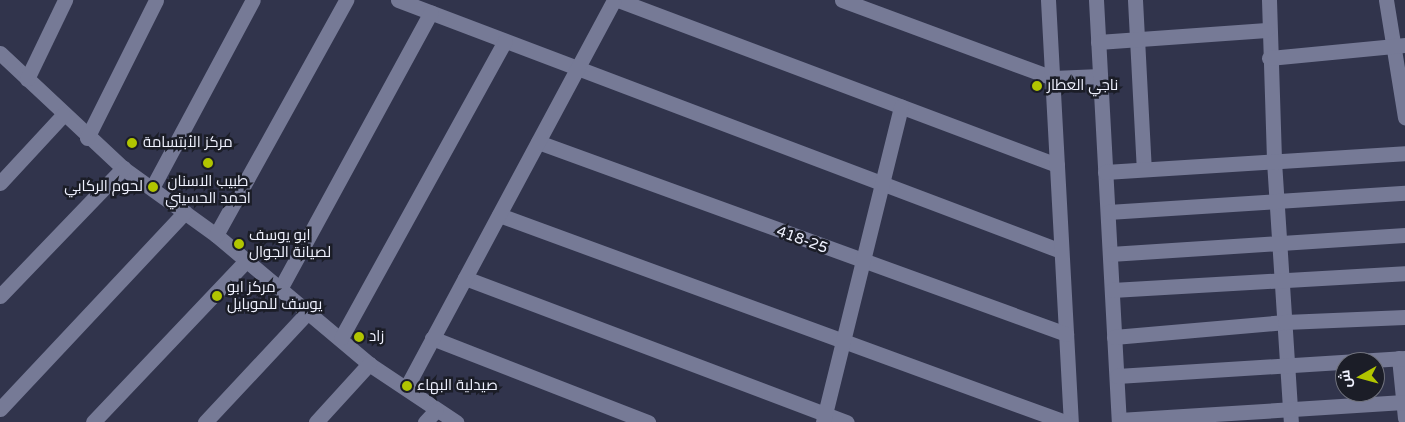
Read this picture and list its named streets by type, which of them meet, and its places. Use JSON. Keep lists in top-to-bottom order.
{
  "streets": {
    "street": ["418-25"]
  },
  "places": [
    "ناجي العطار",
    "مركز الأبتسامة",
    "طبيب الاسنان احمد الحسيني",
    "لحوم الركابي",
    "ابو يوسف لصيانة الجوال",
    "مركز ابو يوسف للموبايل",
    "زاد",
    "صيدلية البهاء"
  ],
  "north": "left"
}
